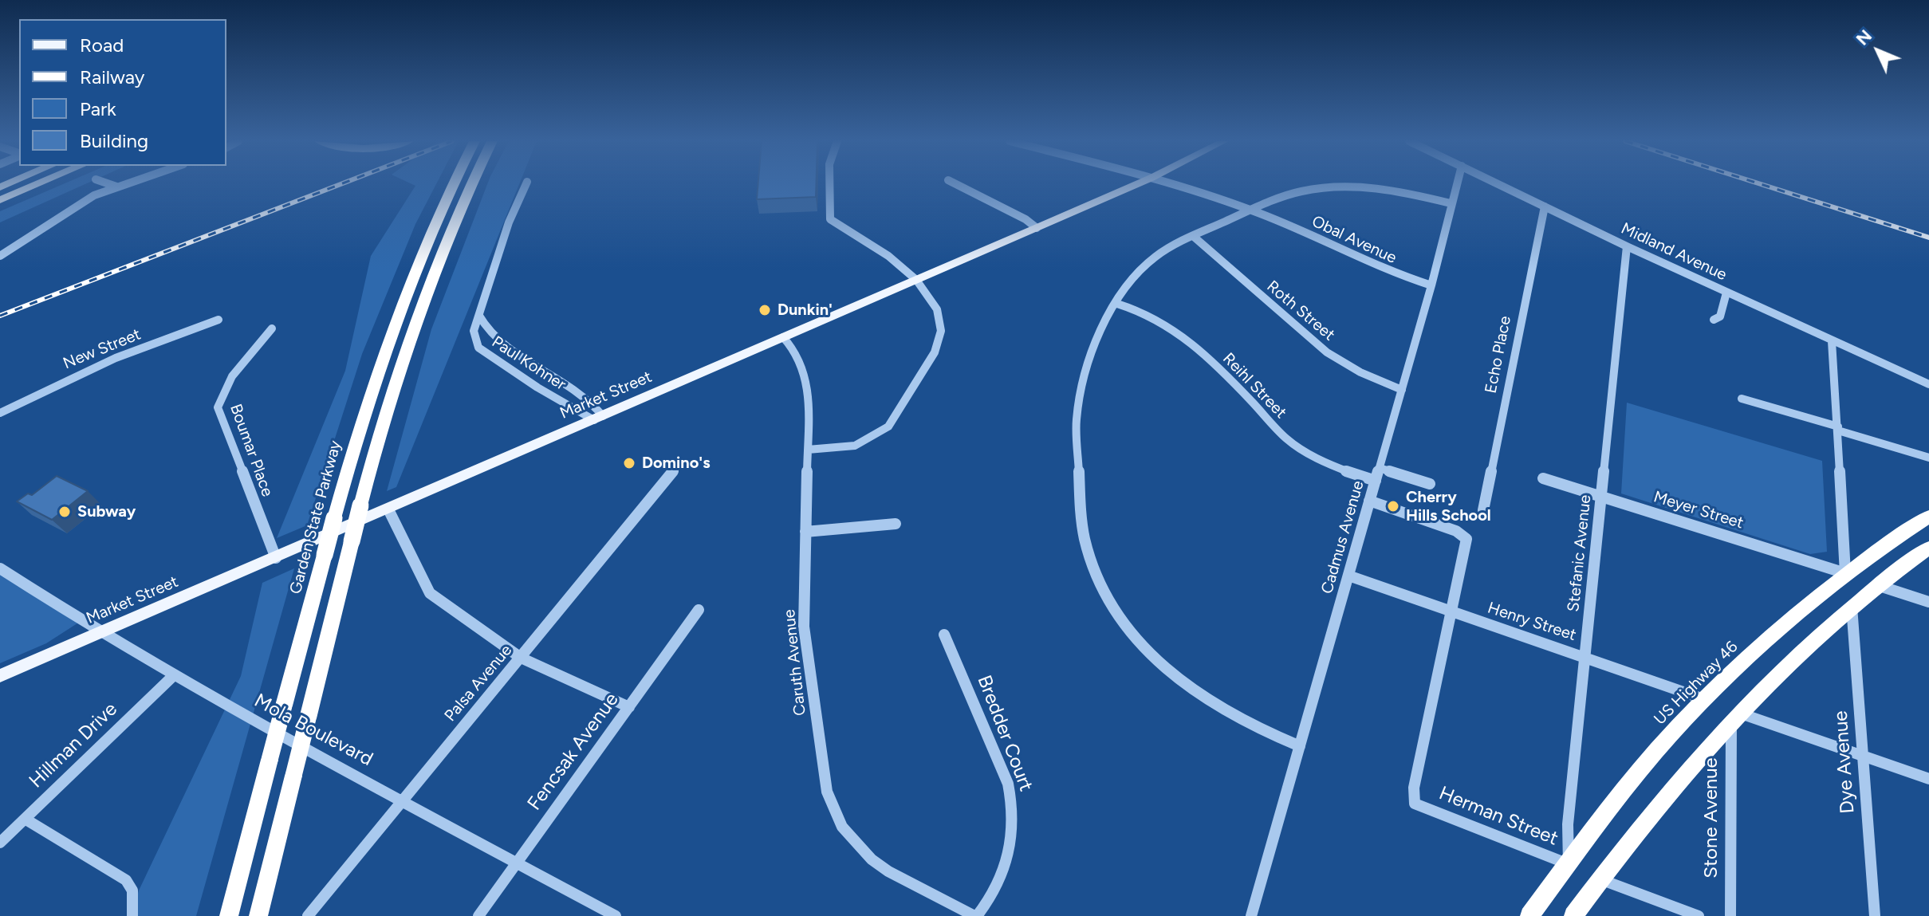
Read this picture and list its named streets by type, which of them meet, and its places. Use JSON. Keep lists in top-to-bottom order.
{
  "streets": {
    "highway": ["Garden State Parkway", "US Highway 46"],
    "main road": ["Market Street"],
    "street": [
      "Obal Avenue",
      "Midland Avenue",
      "Roth Street",
      "New Street",
      "Echo Place",
      "Paul Kohner",
      "Reihl Street",
      "Boumar Place",
      "Meyer Street",
      "Cadmus Avenue",
      "Stefanic Avenue",
      "Henry Street",
      "Caruth Avenue",
      "Palsa Avenue",
      "Mola Boulevard",
      "Bredder Court",
      "Hillman Drive",
      "Fencsak Avenue",
      "Dye Avenue",
      "Herman Street",
      "Stone Avenue"
    ]
  },
  "crossings": [
    ["Obal Avenue", "Cadmus Avenue"],
    ["Midland Avenue", "Echo Place"],
    ["Midland Avenue", "Stefanic Avenue"],
    ["Roth Street", "Cadmus Avenue"],
    ["Paul Kohner", "Market Street"],
    ["Reihl Street", "Cadmus Avenue"],
    ["Market Street", "Boumar Place"],
    ["Market Street", "Caruth Avenue"],
    ["Market Street", "Mola Boulevard"],
    ["Meyer Street", "Stefanic Avenue"],
    ["Meyer Street", "US Highway 46"],
    ["Cadmus Avenue", "Henry Street"],
    ["Stefanic Avenue", "Henry Street"],
    ["Stefanic Avenue", "US Highway 46"],
    ["Stefanic Avenue", "Herman Street"],
    ["Henry Street", "US Highway 46"],
    ["Henry Street", "Herman Street"],
    ["Caruth Avenue", "Bredder Court"],
    ["Palsa Avenue", "Mola Boulevard"],
    ["US Highway 46", "Herman Street"],
    ["Mola Boulevard", "Hillman Drive"],
    ["Mola Boulevard", "Fencsak Avenue"]
  ],
  "places": [
    "Dunkin'",
    "Domino's",
    "Cherry Hills School",
    "Subway"
  ],
  "legend": [
    "Road",
    "Railway",
    "Park",
    "Building"
  ],
  "north": "top left"
}
